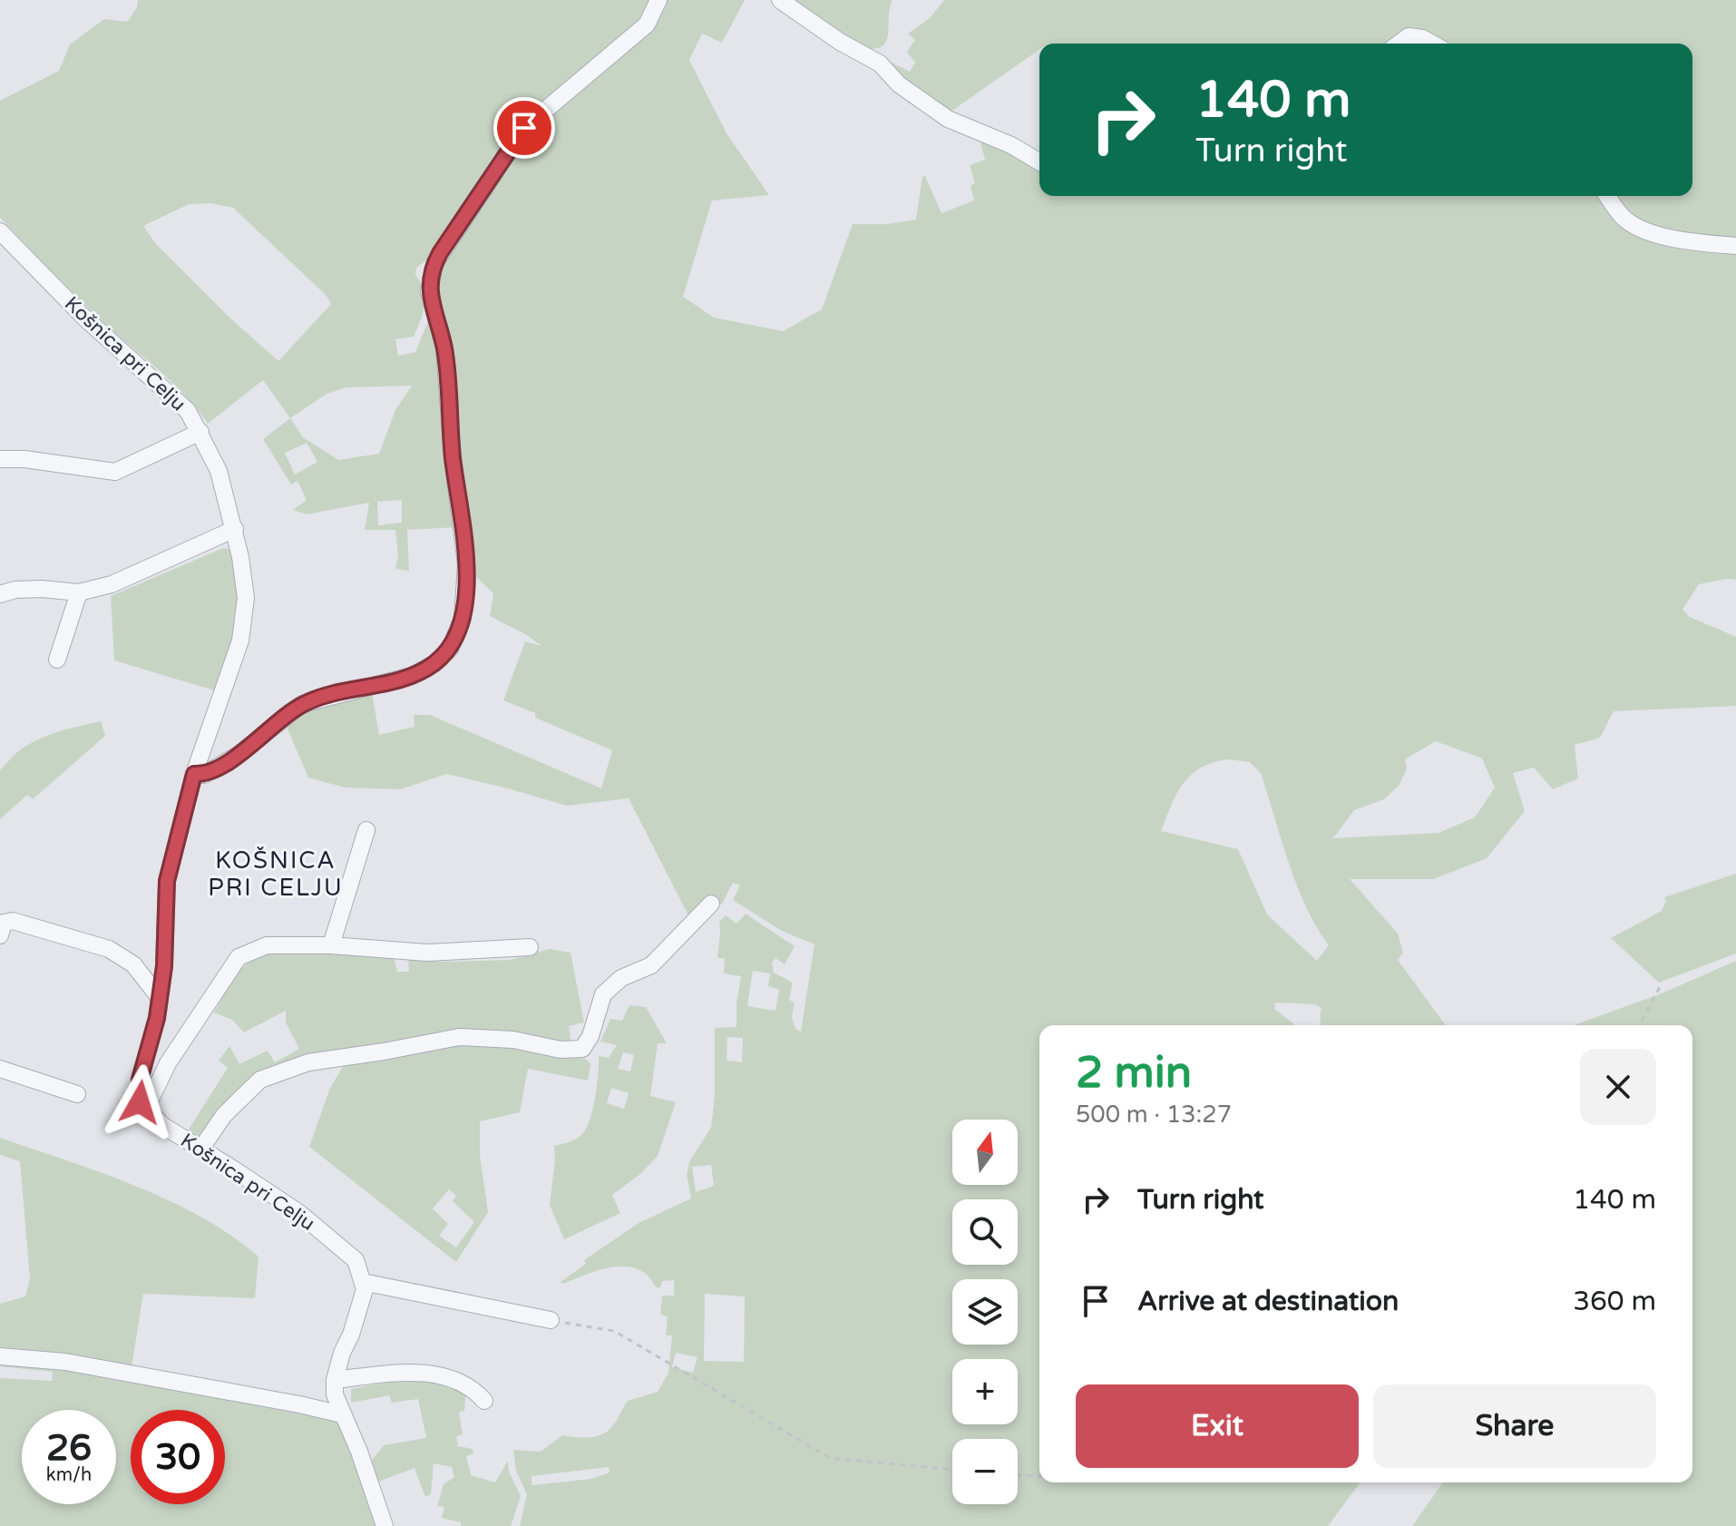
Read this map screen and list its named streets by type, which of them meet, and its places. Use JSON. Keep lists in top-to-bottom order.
{
  "streets": {
    "street": ["Košnica pri Celju"]
  },
  "districts": ["KOŠNICA PRI CELJU"],
  "north": "top",
  "page": {
    "turn": ["140 m", "Turn right"],
    "heading": ["2 min", "500 m · 13:27"],
    "map_buttons": ["+", "−"],
    "list": [
      {
        "name": "Turn right",
        "value": "140 m"
      },
      {
        "name": "Arrive at destination",
        "value": "360 m"
      }
    ],
    "buttons": ["Exit", "Share"],
    "speed": "26 km/h",
    "limit": "30"
  }
}
